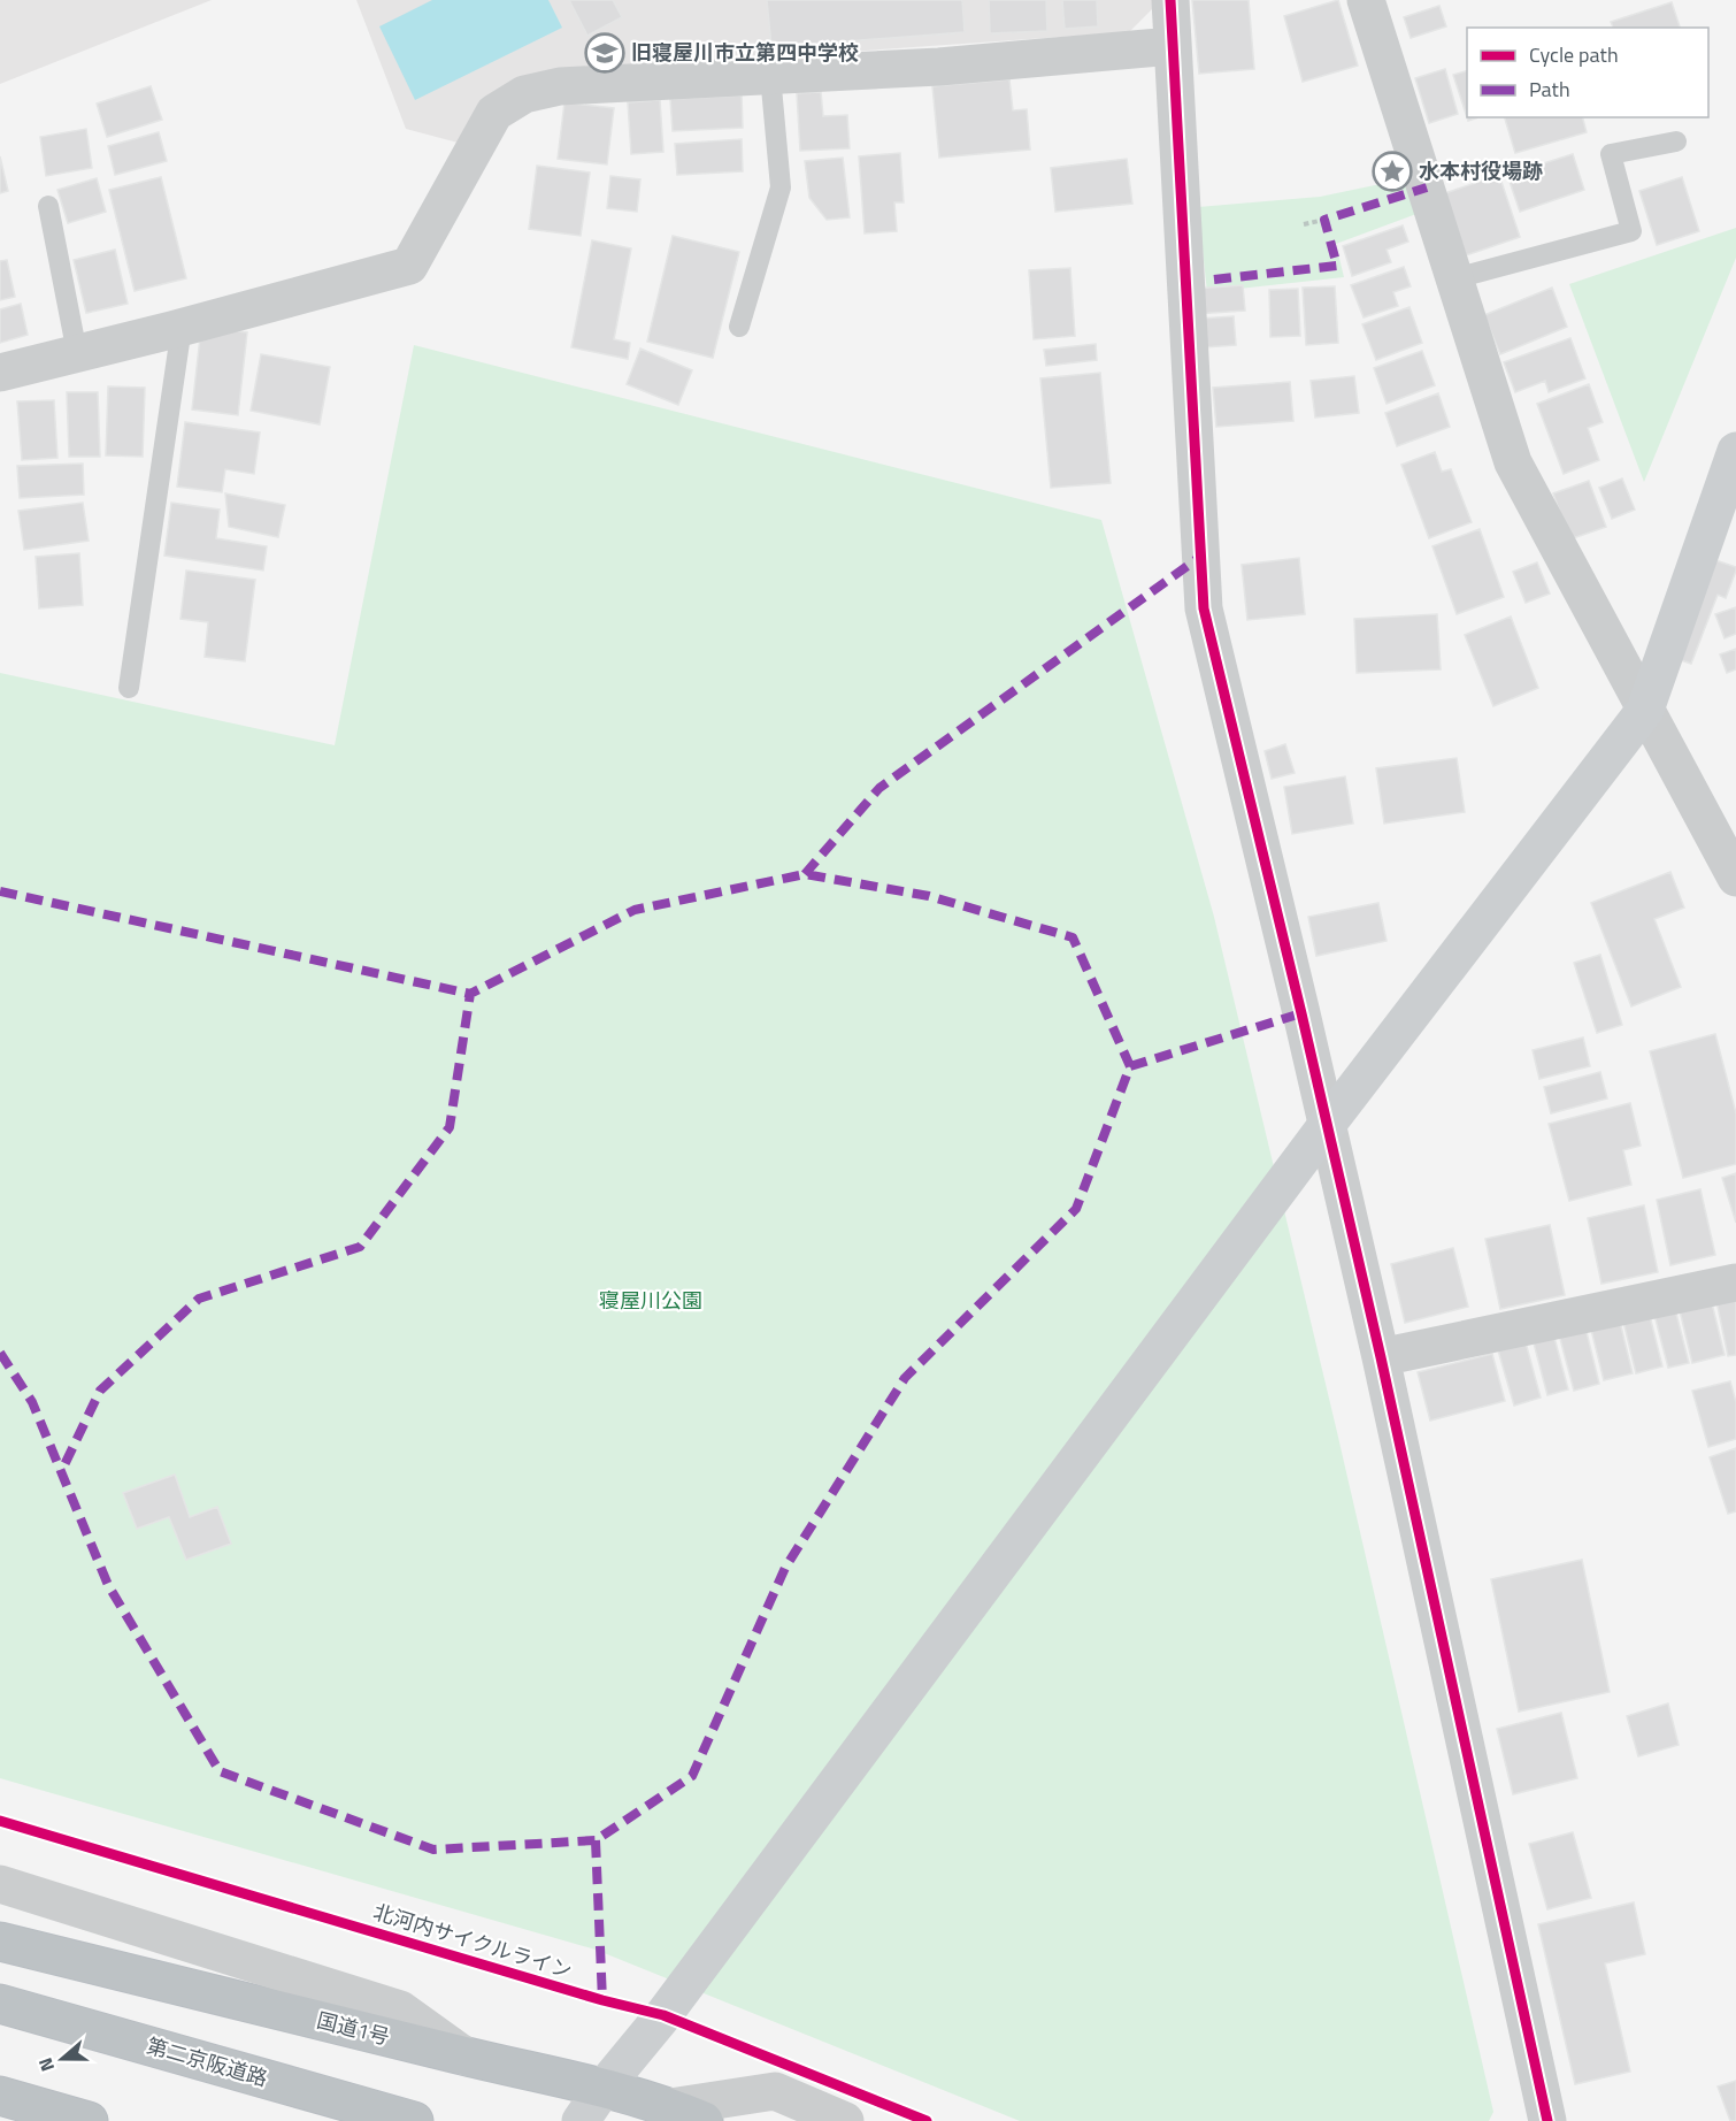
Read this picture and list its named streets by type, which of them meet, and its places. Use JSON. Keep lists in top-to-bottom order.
{
  "streets": {
    "highway": ["国道1号", "第二京阪道路"],
    "cycle path": ["北河内サイクルライン"]
  },
  "parks": ["寝屋川公園"],
  "places": {
    "school or university": ["旧寝屋川市立第四中学校"],
    "place": ["水本村役場跡"]
  },
  "legend": ["Cycle path", "Path"],
  "north": "left"
}
